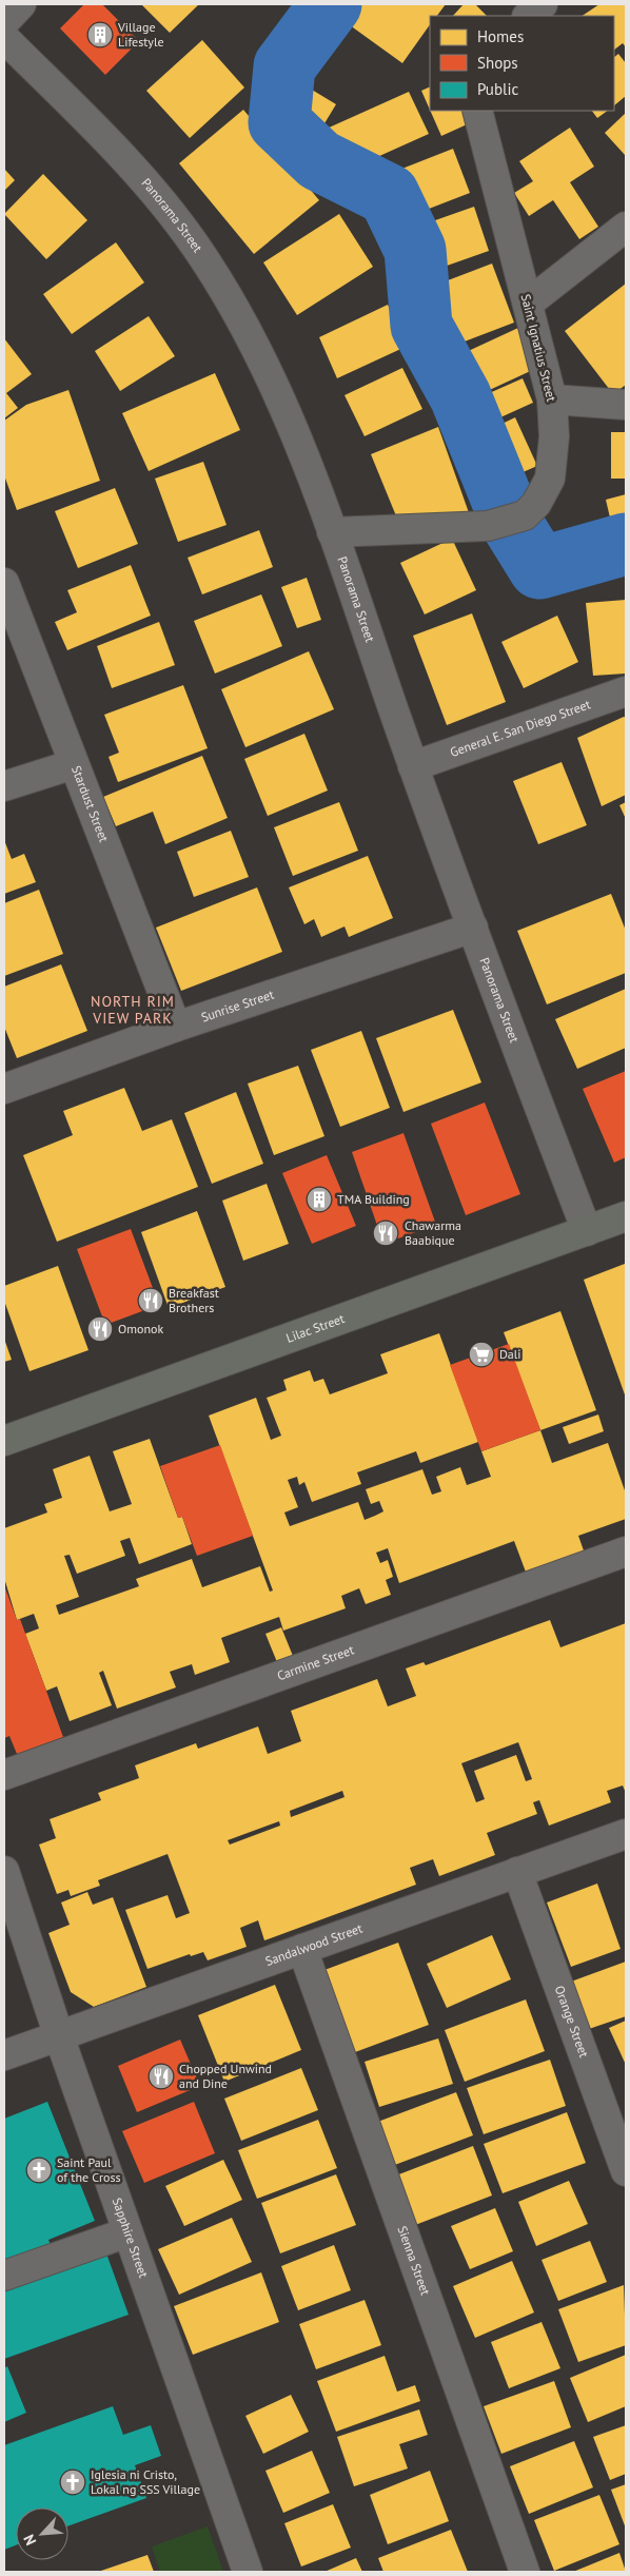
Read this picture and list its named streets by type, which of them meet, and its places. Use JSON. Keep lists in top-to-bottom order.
{
  "streets": {
    "main road": ["Lilac Street"],
    "street": [
      "Panorama Street",
      "Saint Ignatius Street",
      "General E. San Diego Street",
      "Stardust Street",
      "Sunrise Street",
      "Carmine Street",
      "Sandalwood Street",
      "Orange Street",
      "Sapphire Street",
      "Sienna Street"
    ]
  },
  "crossings": [
    ["Panorama Street", "Saint Ignatius Street"],
    ["Panorama Street", "General E. San Diego Street"],
    ["Panorama Street", "Sunrise Street"],
    ["Panorama Street", "Lilac Street"],
    ["Stardust Street", "Sunrise Street"],
    ["Sandalwood Street", "Orange Street"],
    ["Sandalwood Street", "Sapphire Street"],
    ["Sandalwood Street", "Sienna Street"]
  ],
  "districts": ["NORTH RIM VIEW PARK"],
  "places": {
    "building": ["Village Lifestyle", "TMA Building"],
    "restaurant": [
      "Chawarma Baabique",
      "Breakfast Brothers",
      "Omonok",
      "Chopped Unwind and Dine"
    ],
    "supermarket": ["Dali"],
    "church": ["Saint Paul of the Cross", "Iglesia ni Cristo, Lokal ng SSS Village"]
  },
  "legend": ["Homes", "Shops", "Public"],
  "north": "bottom left"
}
